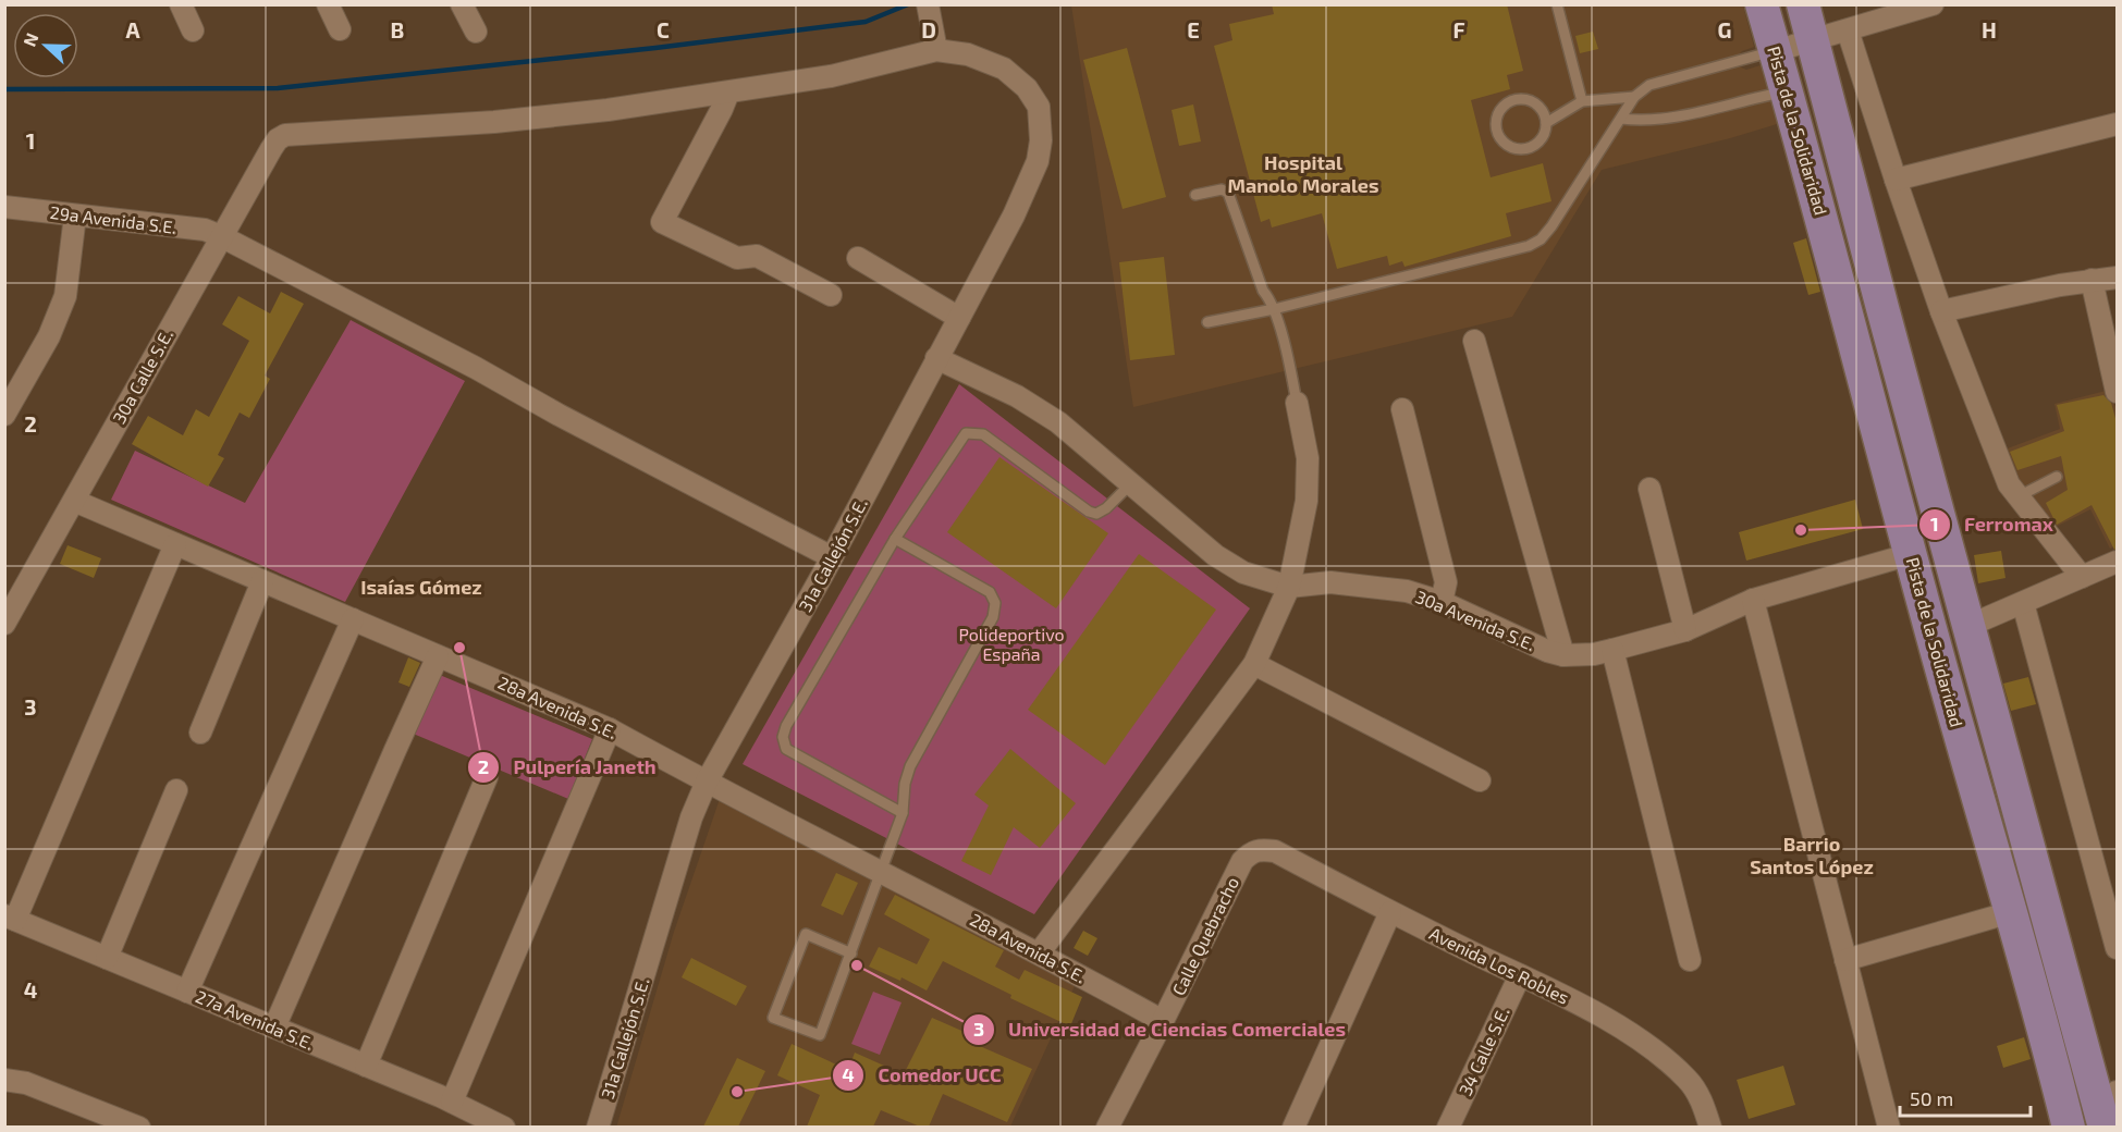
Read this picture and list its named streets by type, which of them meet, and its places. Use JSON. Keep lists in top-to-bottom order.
{
  "streets": {
    "main road": ["Pista de la Solidaridad"],
    "street": [
      "29a Avenida S.E.",
      "30a Calle S.E.",
      "31a Callejón S.E.",
      "30a Avenida S.E.",
      "28a Avenida S.E.",
      "Calle Quebracho",
      "Avenida Los Robles",
      "27a Avenida S.E.",
      "34 Calle S.E."
    ]
  },
  "crossings": [
    ["Pista de la Solidaridad", "30a Avenida S.E."],
    ["29a Avenida S.E.", "30a Calle S.E."],
    ["29a Avenida S.E.", "31a Callejón S.E."],
    ["30a Calle S.E.", "28a Avenida S.E."],
    ["31a Callejón S.E.", "30a Avenida S.E."],
    ["31a Callejón S.E.", "28a Avenida S.E."],
    ["28a Avenida S.E.", "Calle Quebracho"],
    ["Calle Quebracho", "Avenida Los Robles"],
    ["Avenida Los Robles", "34 Calle S.E."]
  ],
  "districts": ["Hospital Manolo Morales", "Isaías Gómez", "Barrio Santos López"],
  "parks": ["Polideportivo España"],
  "places": [
    "Ferromax",
    "Pulpería Janeth",
    "Universidad de Ciencias Comerciales",
    "Comedor UCC"
  ],
  "scale_bar": "50 m",
  "north": "left",
  "grid": {
    "columns": [
      "A",
      "B",
      "C",
      "D",
      "E",
      "F",
      "G",
      "H"
    ],
    "rows": [
      "1",
      "2",
      "3",
      "4"
    ]
  }
}
